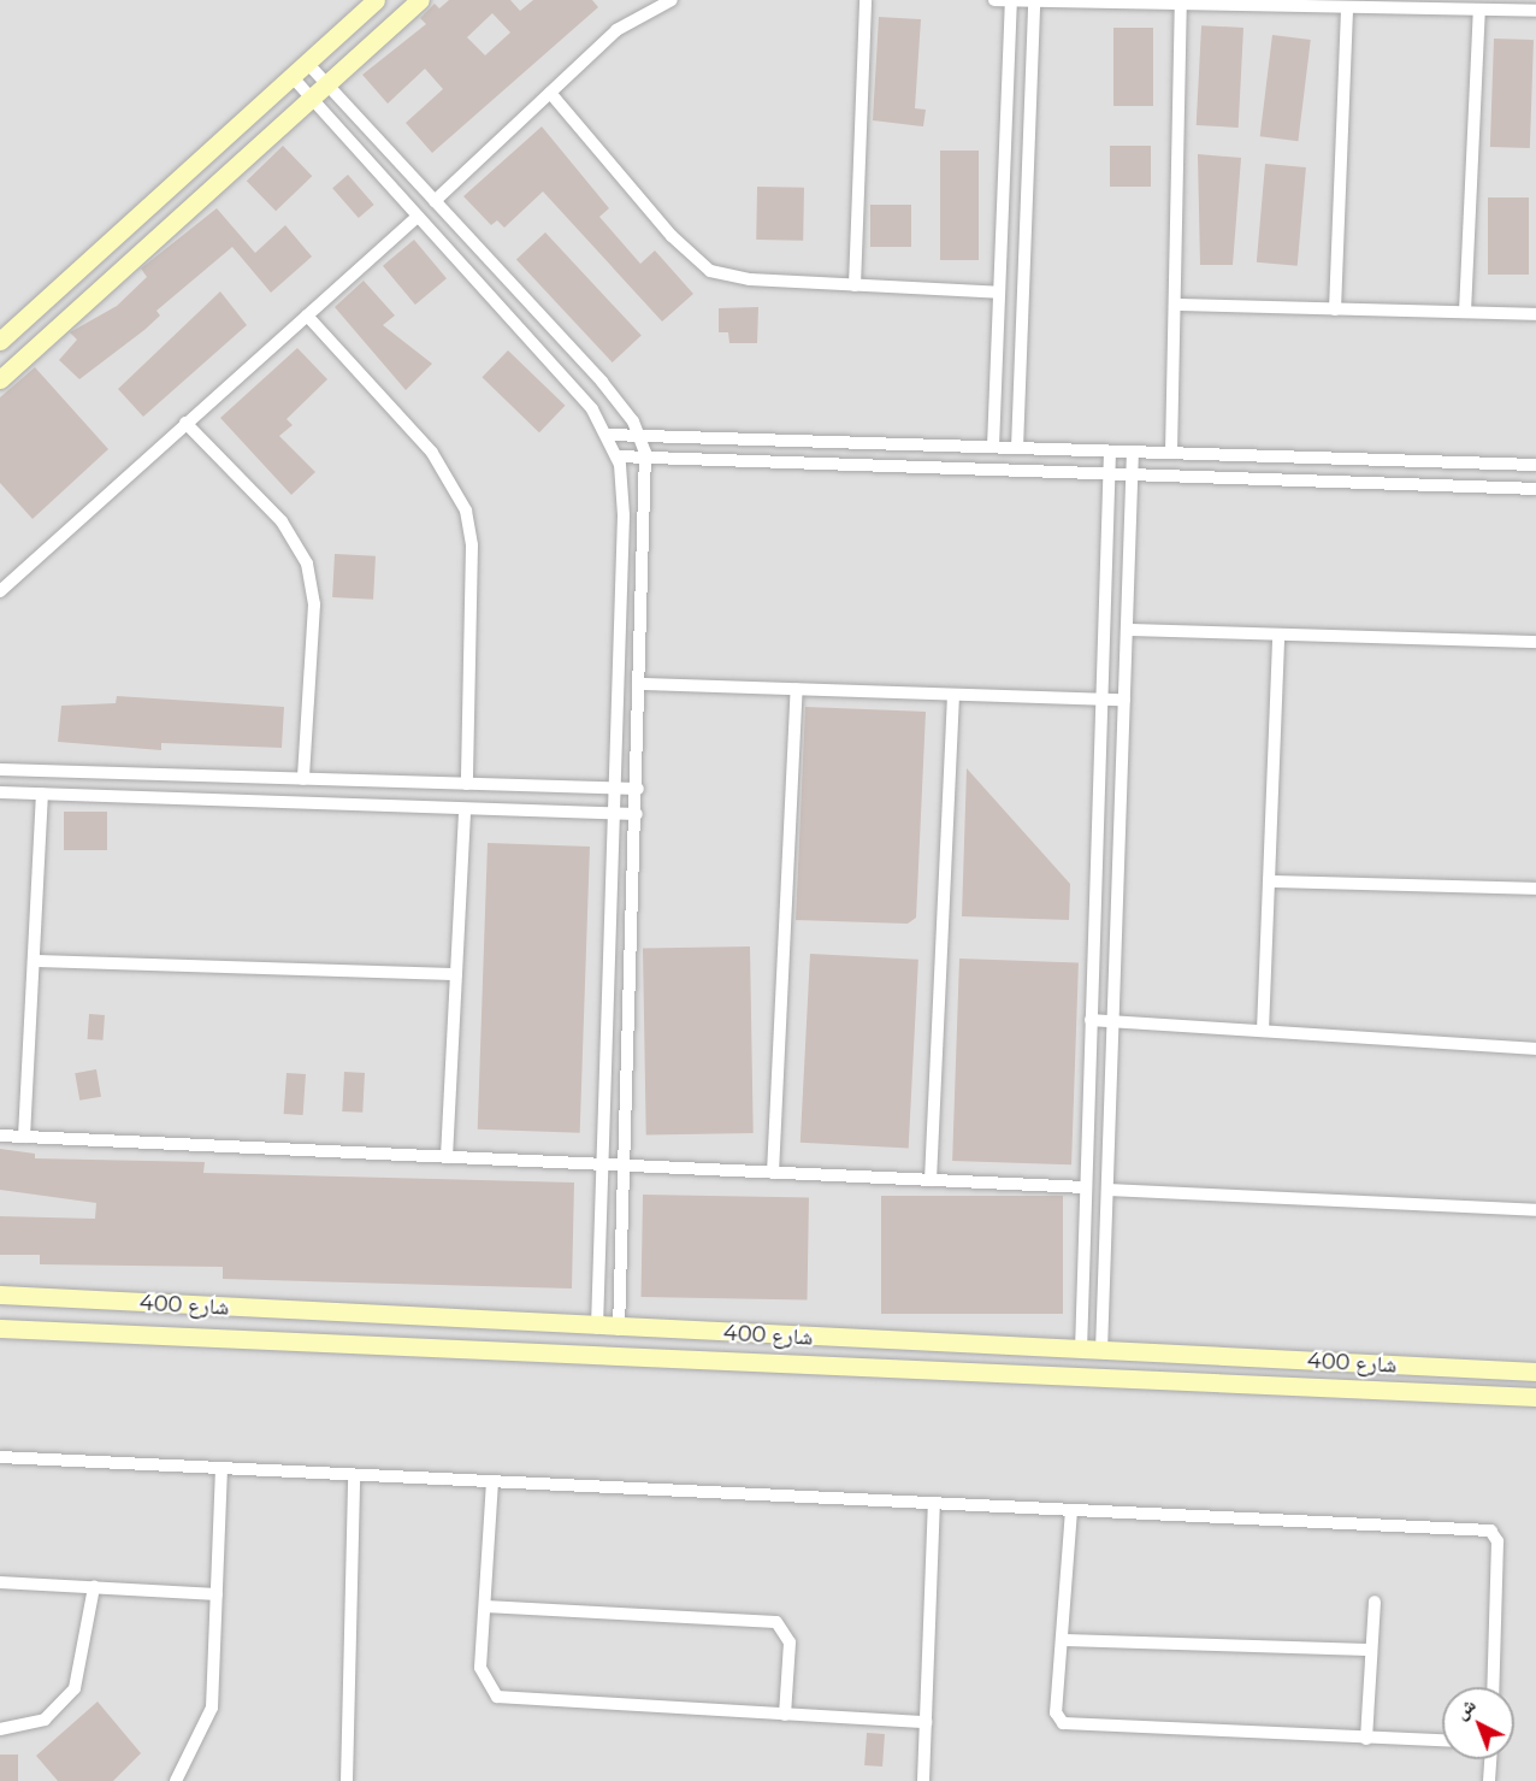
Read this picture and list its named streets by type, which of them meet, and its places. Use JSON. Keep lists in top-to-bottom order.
{
  "streets": {
    "street": ["شارع 400"]
  },
  "north": "top left"
}
